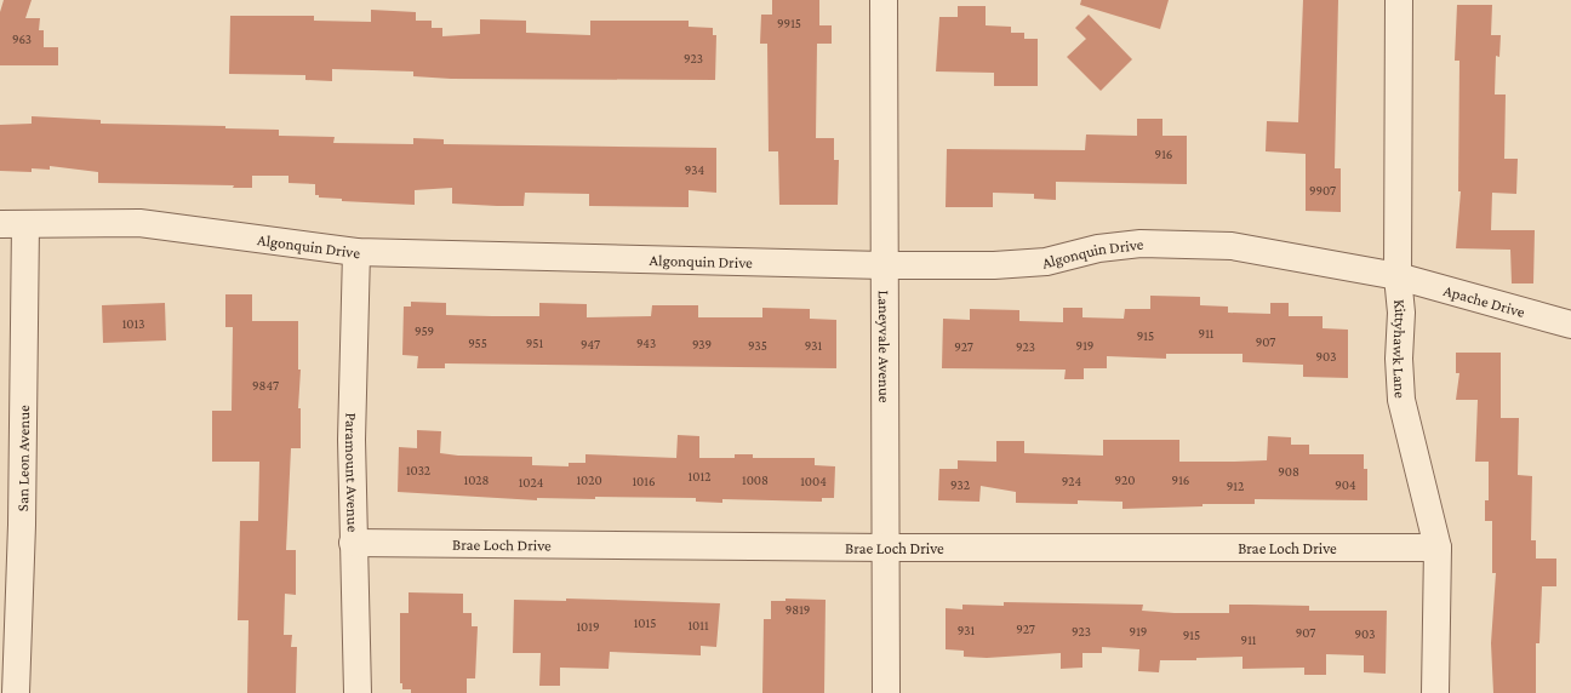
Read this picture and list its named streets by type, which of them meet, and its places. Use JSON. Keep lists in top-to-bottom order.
{
  "streets": {
    "street": [
      "Algonquin Drive",
      "Apache Drive",
      "Laneyvale Avenue",
      "Kittyhawk Lane",
      "San Leon Avenue",
      "Paramount Avenue",
      "Brae Loch Drive"
    ]
  },
  "crossings": [
    ["Algonquin Drive", "Apache Drive"],
    ["Algonquin Drive", "Laneyvale Avenue"],
    ["Algonquin Drive", "Kittyhawk Lane"],
    ["Algonquin Drive", "San Leon Avenue"],
    ["Algonquin Drive", "Paramount Avenue"],
    ["Apache Drive", "Kittyhawk Lane"],
    ["Laneyvale Avenue", "Brae Loch Drive"],
    ["Kittyhawk Lane", "Brae Loch Drive"],
    ["Paramount Avenue", "Brae Loch Drive"]
  ],
  "house_numbers": [
    "9915",
    "963",
    "923",
    "916",
    "934",
    "9907",
    "1013",
    "959",
    "911",
    "915",
    "907",
    "955",
    "951",
    "943",
    "947",
    "939",
    "935",
    "931",
    "919",
    "927",
    "923",
    "903",
    "9847",
    "1032",
    "908",
    "1012",
    "1028",
    "1020",
    "1008",
    "920",
    "916",
    "1016",
    "1004",
    "924",
    "1024",
    "932",
    "904",
    "912",
    "9819",
    "1015",
    "1011",
    "1019",
    "927",
    "931",
    "923",
    "919",
    "907",
    "903",
    "915",
    "911"
  ]
}
